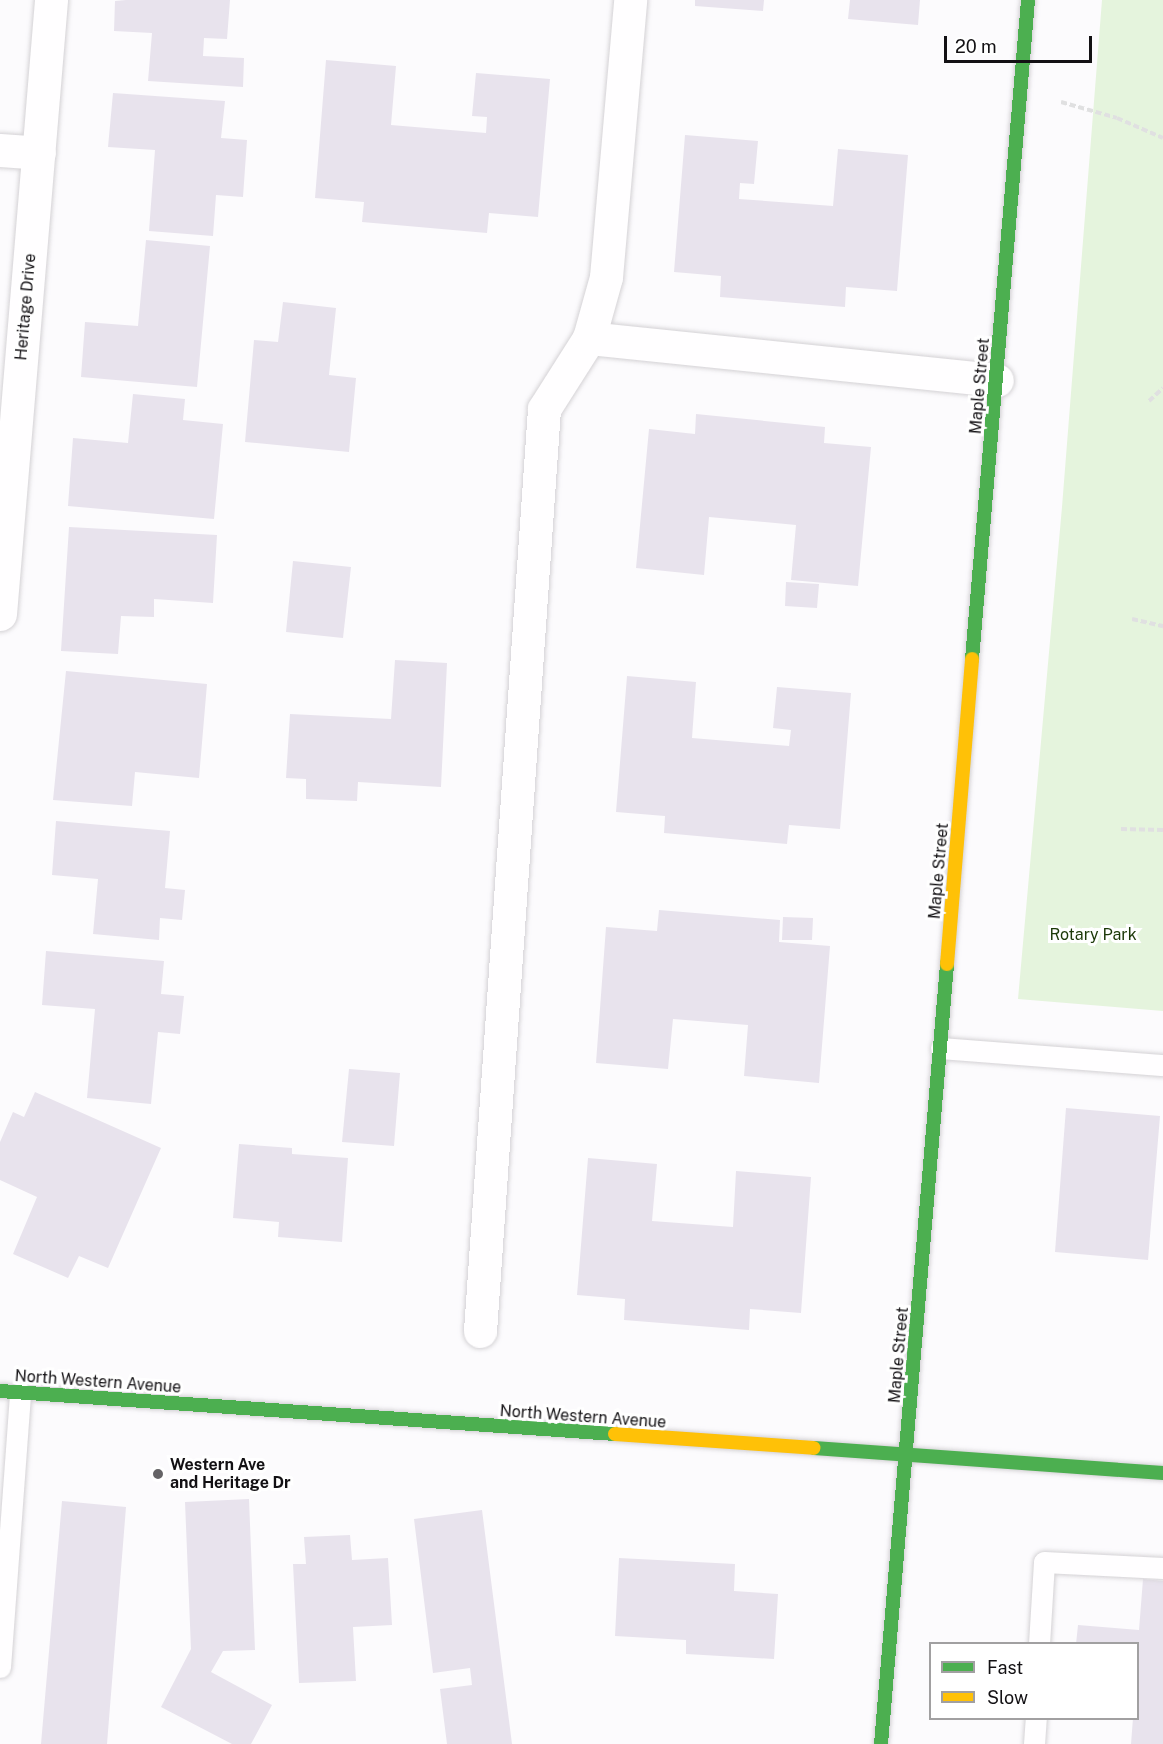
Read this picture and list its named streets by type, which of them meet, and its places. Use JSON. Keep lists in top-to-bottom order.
{
  "streets": {
    "street": ["Heritage Drive", "Maple Street", "North Western Avenue"]
  },
  "crossings": [
    ["Maple Street", "North Western Avenue"]
  ],
  "parks": ["Rotary Park"],
  "places": ["Western Ave and Heritage Dr"],
  "legend": ["Fast", "Slow"],
  "scale_bar": "20 m"
}
